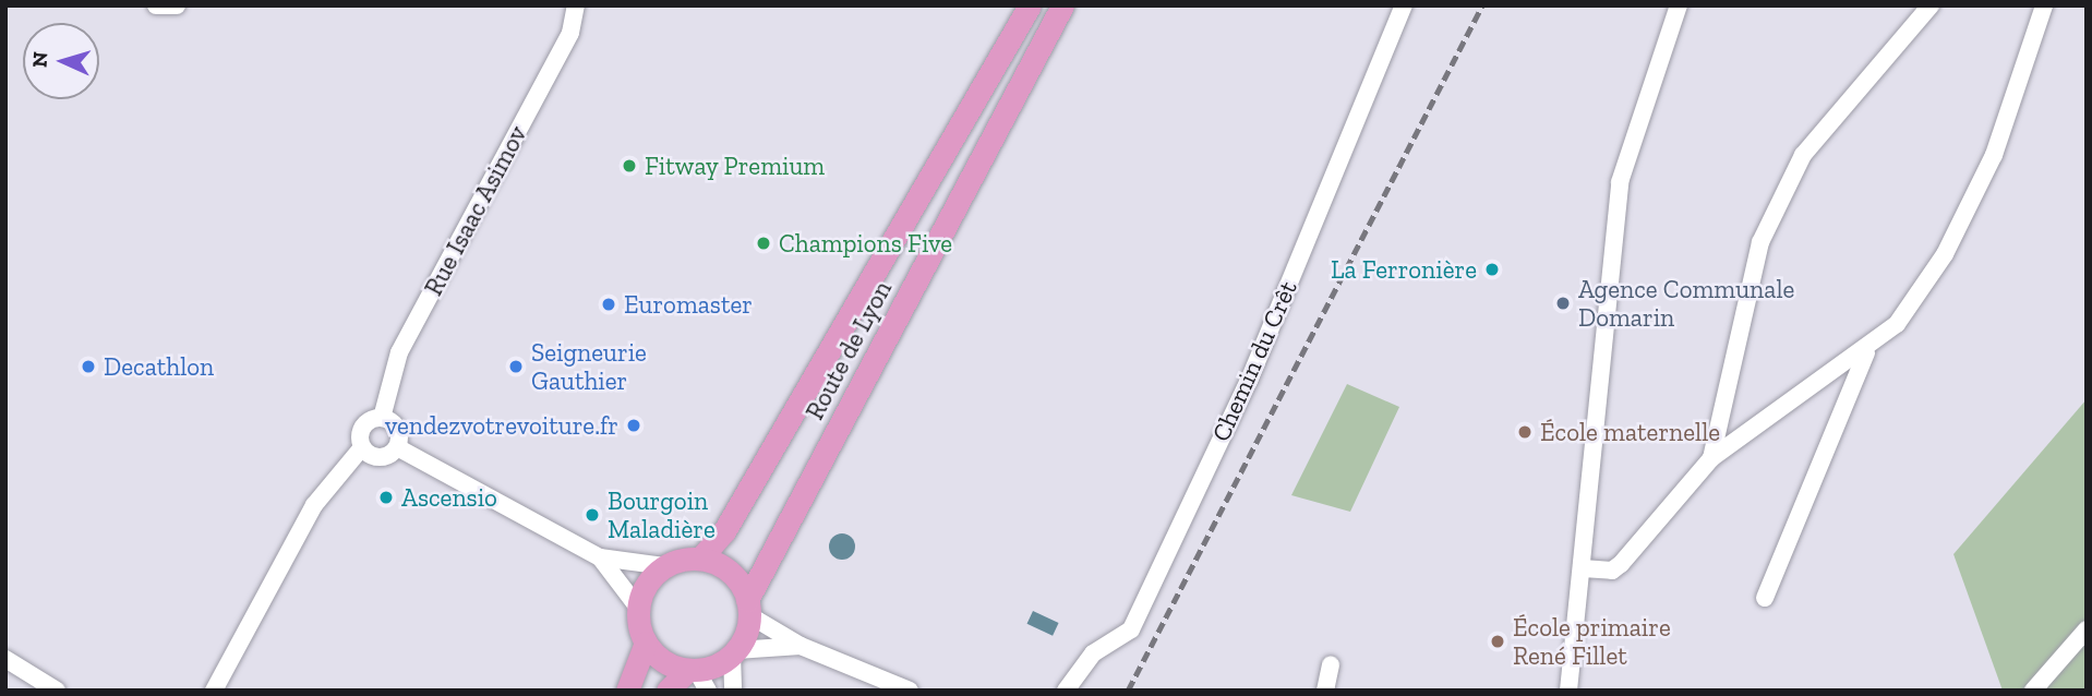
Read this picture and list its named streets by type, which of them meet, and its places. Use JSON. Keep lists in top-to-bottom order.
{
  "streets": {
    "main road": ["Route de Lyon"],
    "street": ["Rue Isaac Asimov", "Chemin du Crêt"]
  },
  "places": [
    "Fitway Premium",
    "Champions Five",
    "La Ferronière",
    "Agence Communale Domarin",
    "Euromaster",
    "Decathlon",
    "Seigneurie Gauthier",
    "vendezvotrevoiture.fr",
    "École maternelle",
    "Ascensio",
    "Bourgoin Maladière",
    "École primaire René Fillet"
  ],
  "north": "left"
}
